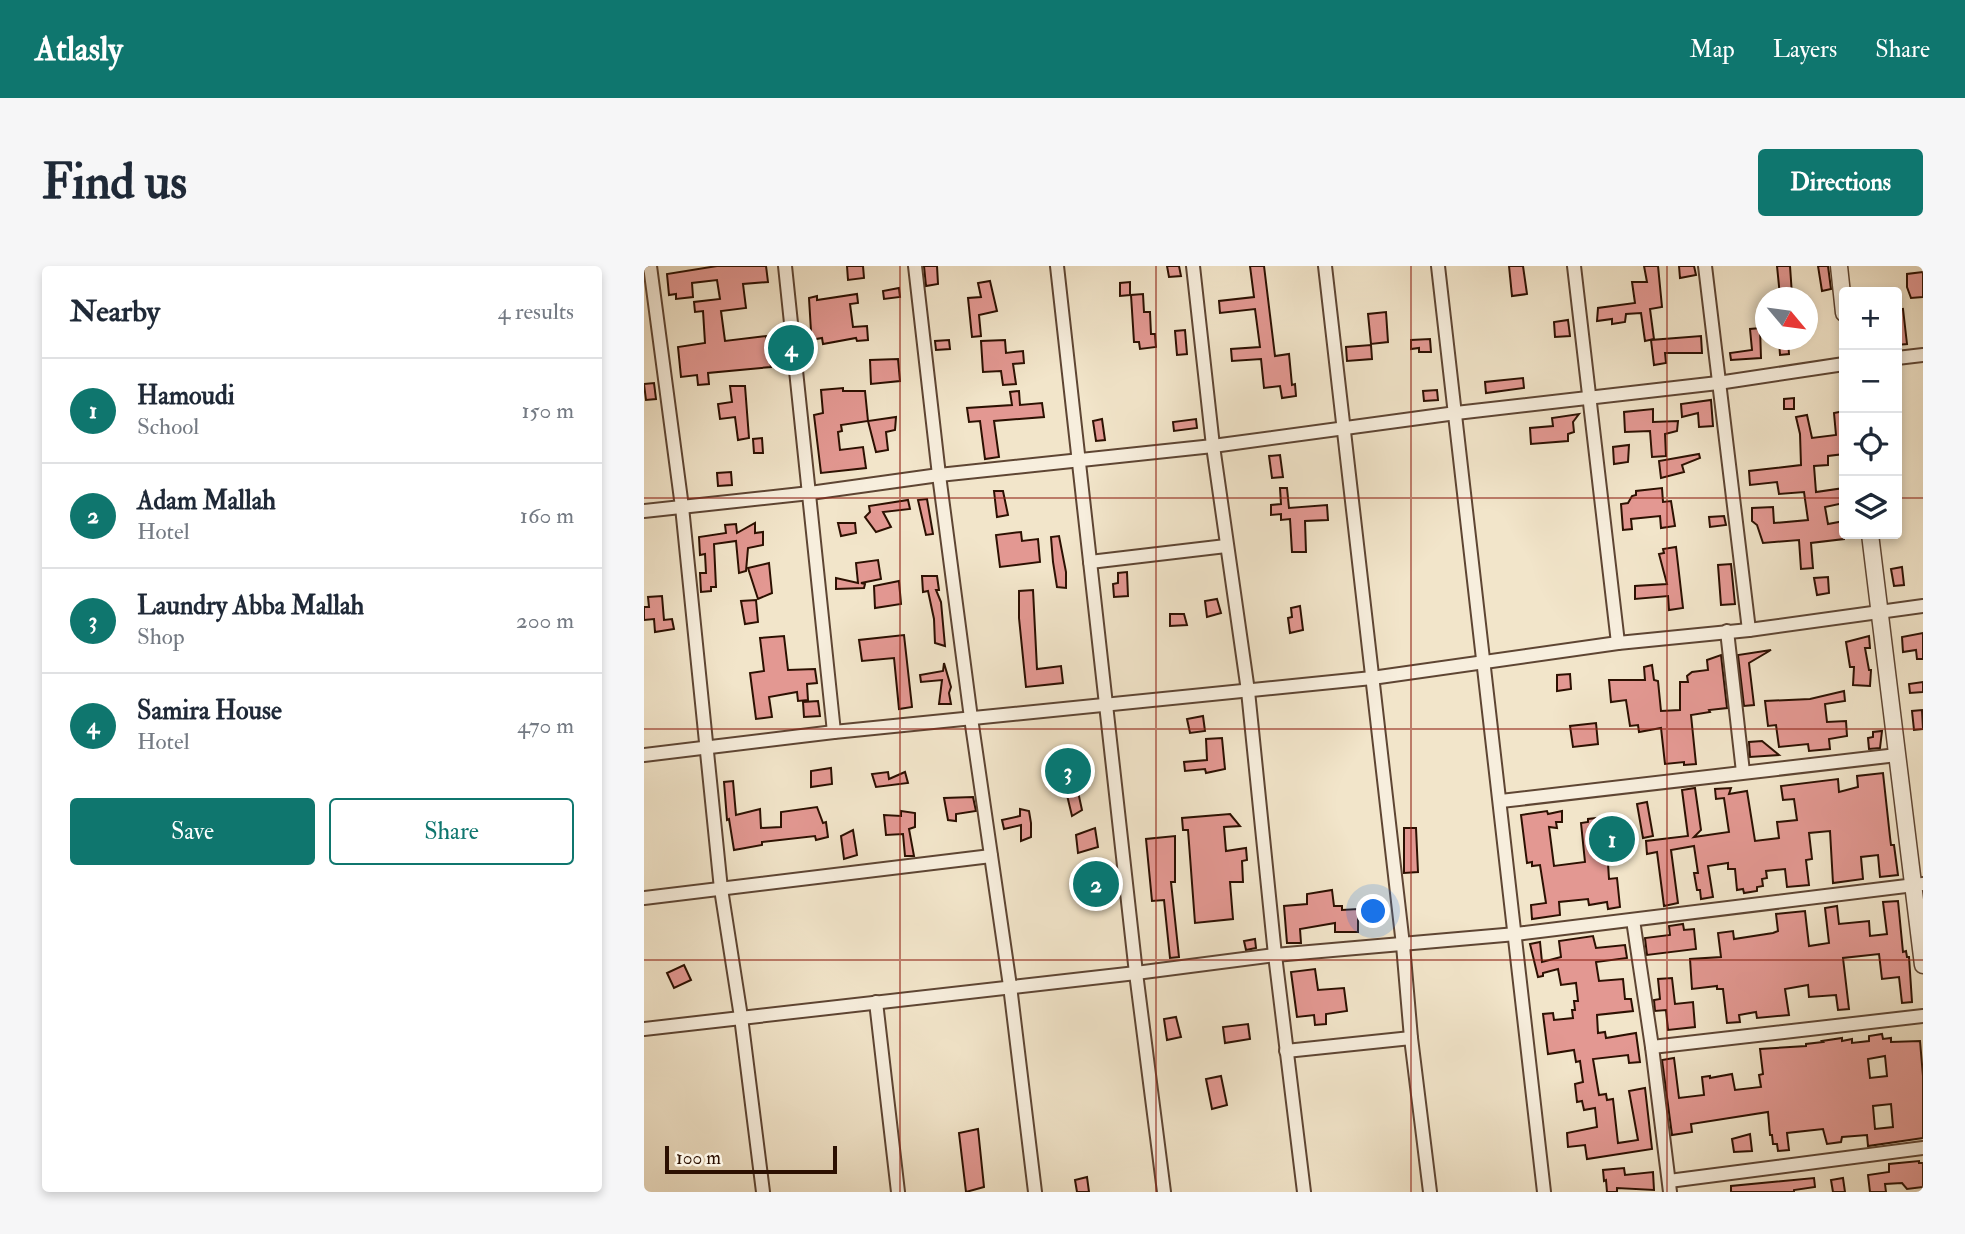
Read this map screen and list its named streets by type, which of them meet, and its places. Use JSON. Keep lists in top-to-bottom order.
{
  "scale_bar": "100 m",
  "north": "bottom right",
  "page": {
    "header": "Atlasly",
    "nav": ["Map", "Layers", "Share"],
    "buttons": [
      "Directions",
      ["Save", "Share"]
    ],
    "title": "Find us",
    "heading": ["Nearby", "4 results"],
    "map_buttons": ["+", "−"],
    "pins": [
      "4",
      "3",
      "1",
      "2"
    ],
    "list": [
      {
        "mark": "1",
        "name": "Hamoudi",
        "note": "School",
        "value": "150 m"
      },
      {
        "mark": "2",
        "name": "Adam Mallah",
        "note": "Hotel",
        "value": "160 m"
      },
      {
        "mark": "3",
        "name": "Laundry Abba Mallah",
        "note": "Shop",
        "value": "200 m"
      },
      {
        "mark": "4",
        "name": "Samira House",
        "note": "Hotel",
        "value": "470 m"
      }
    ],
    "scale": "100 m"
  }
}
